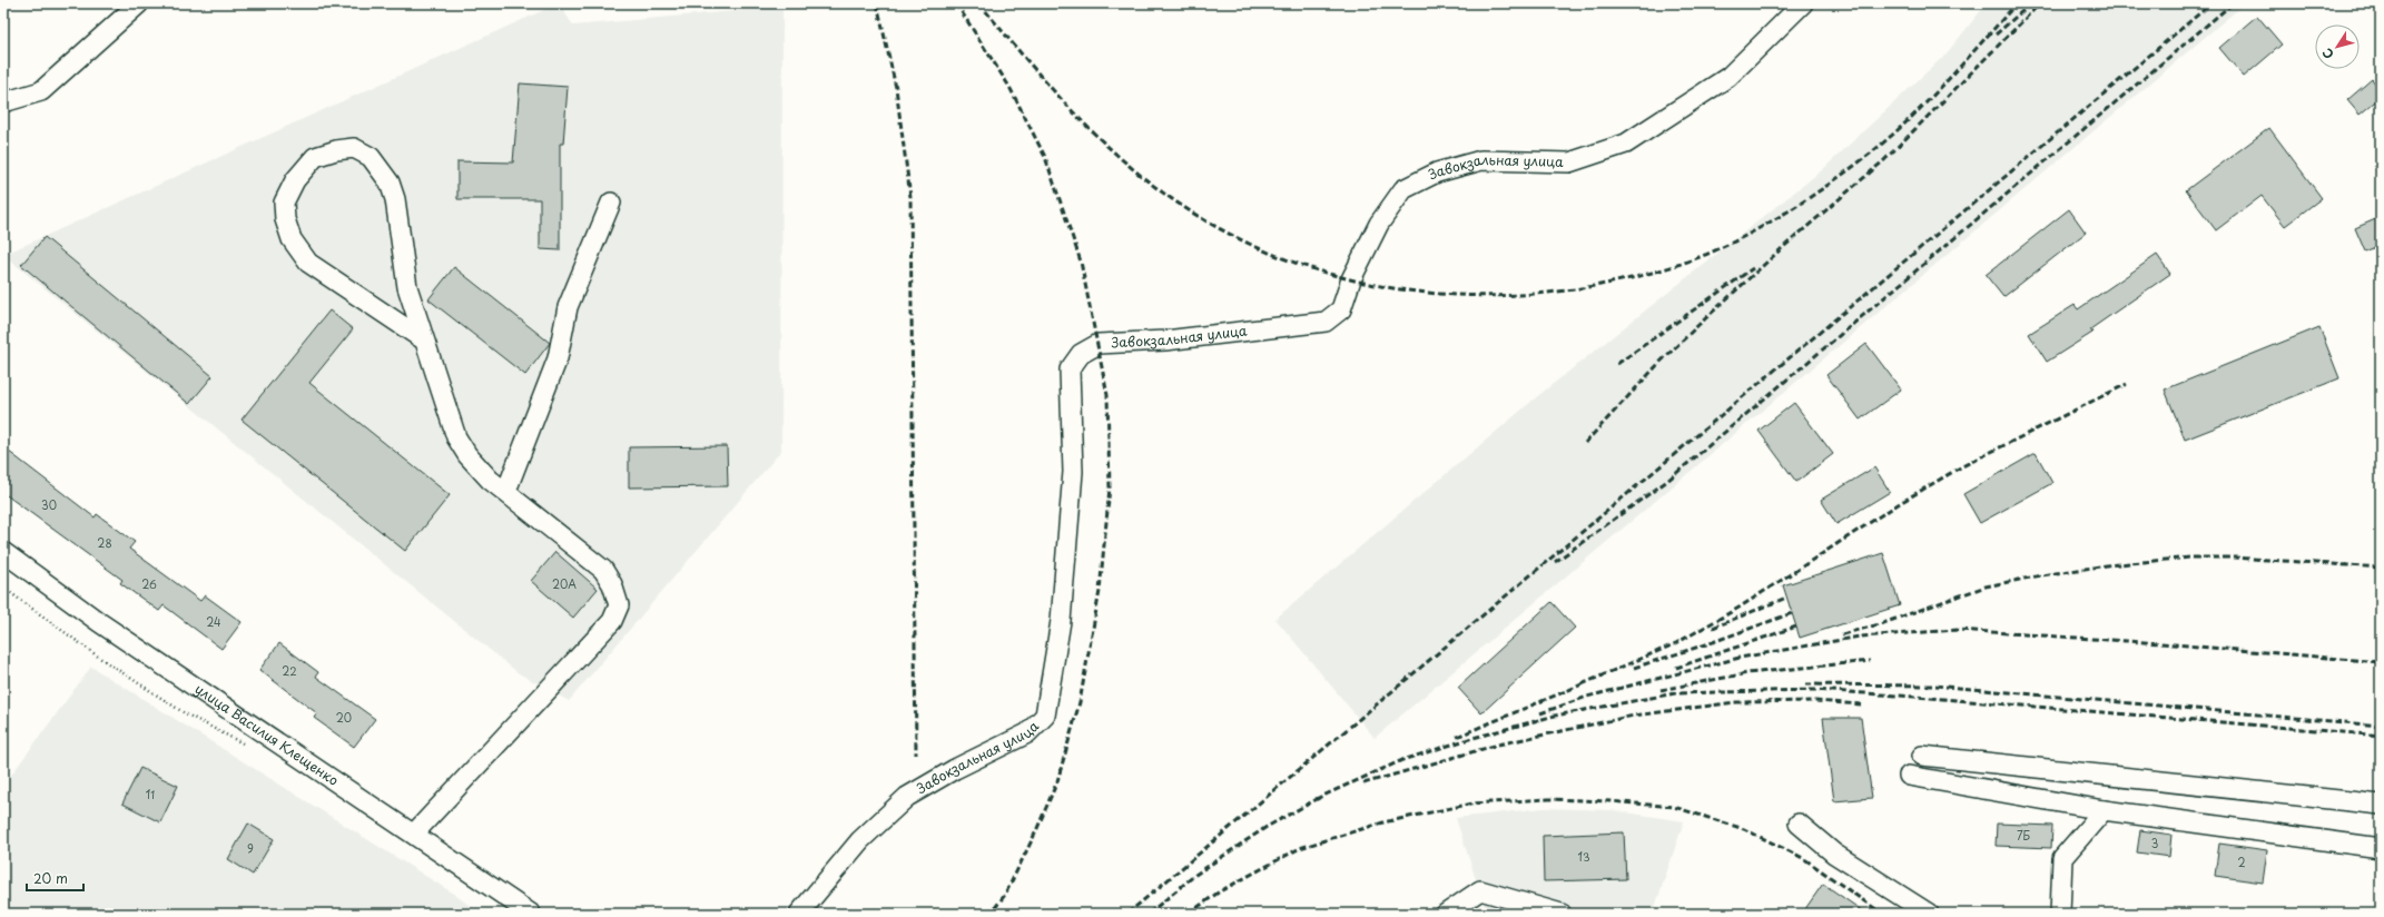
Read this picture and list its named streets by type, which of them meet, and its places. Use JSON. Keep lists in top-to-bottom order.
{
  "streets": {
    "street": ["Завокзальная улица", "улица Василия Клещенко"]
  },
  "house_numbers": [
    "30",
    "28",
    "26",
    "20А",
    "24",
    "22",
    "20",
    "11",
    "7Б",
    "3",
    "9",
    "13",
    "2"
  ],
  "scale_bar": "20 m",
  "north": "bottom left"
}
